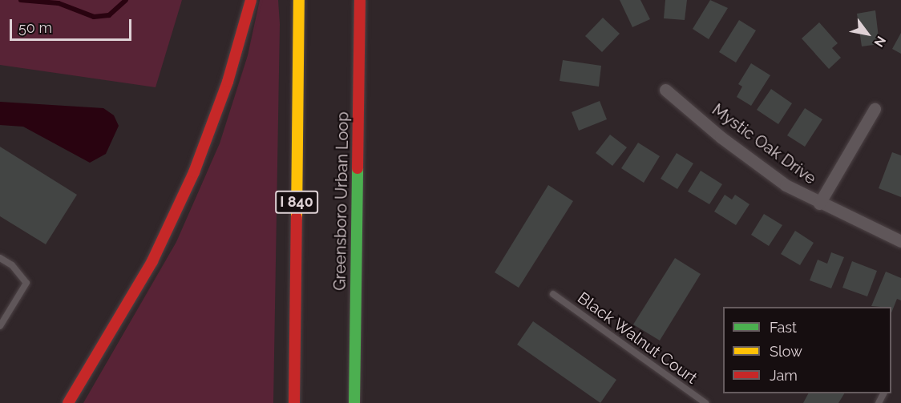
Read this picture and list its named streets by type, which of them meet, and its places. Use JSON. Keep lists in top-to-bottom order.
{
  "streets": {
    "highway": ["Greensboro Urban Loop", "I 840"],
    "street": ["Mystic Oak Drive"],
    "lane": ["Black Walnut Court"]
  },
  "legend": ["Fast", "Slow", "Jam"],
  "scale_bar": "50 m",
  "north": "bottom right"
}
